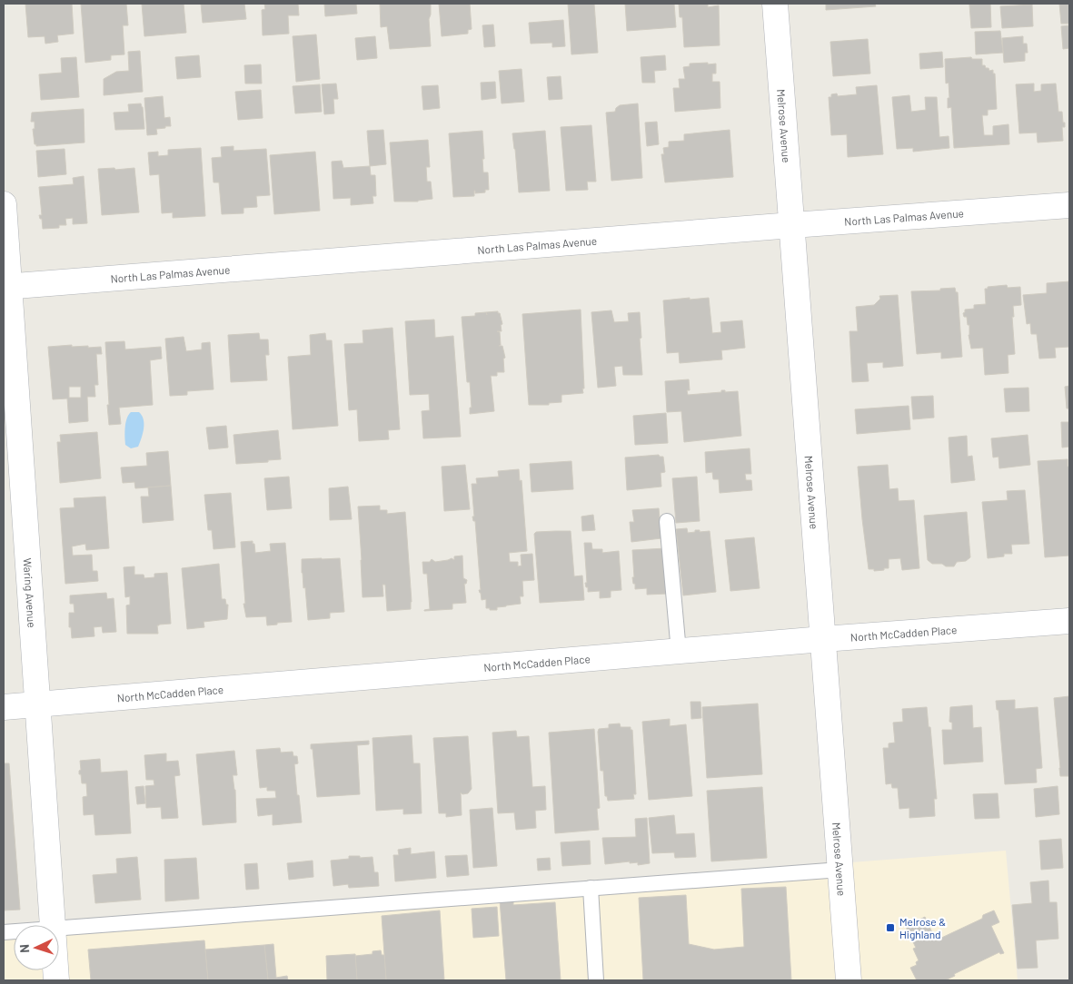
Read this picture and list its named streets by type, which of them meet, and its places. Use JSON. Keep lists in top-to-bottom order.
{
  "streets": {
    "street": [
      "Melrose Avenue",
      "North Las Palmas Avenue",
      "Waring Avenue",
      "North McCadden Place"
    ]
  },
  "crossings": [
    ["Melrose Avenue", "North Las Palmas Avenue"],
    ["Melrose Avenue", "North McCadden Place"],
    ["North Las Palmas Avenue", "Waring Avenue"],
    ["Waring Avenue", "North McCadden Place"]
  ],
  "places": {
    "transit": ["Melrose & Highland"]
  },
  "north": "left"
}
